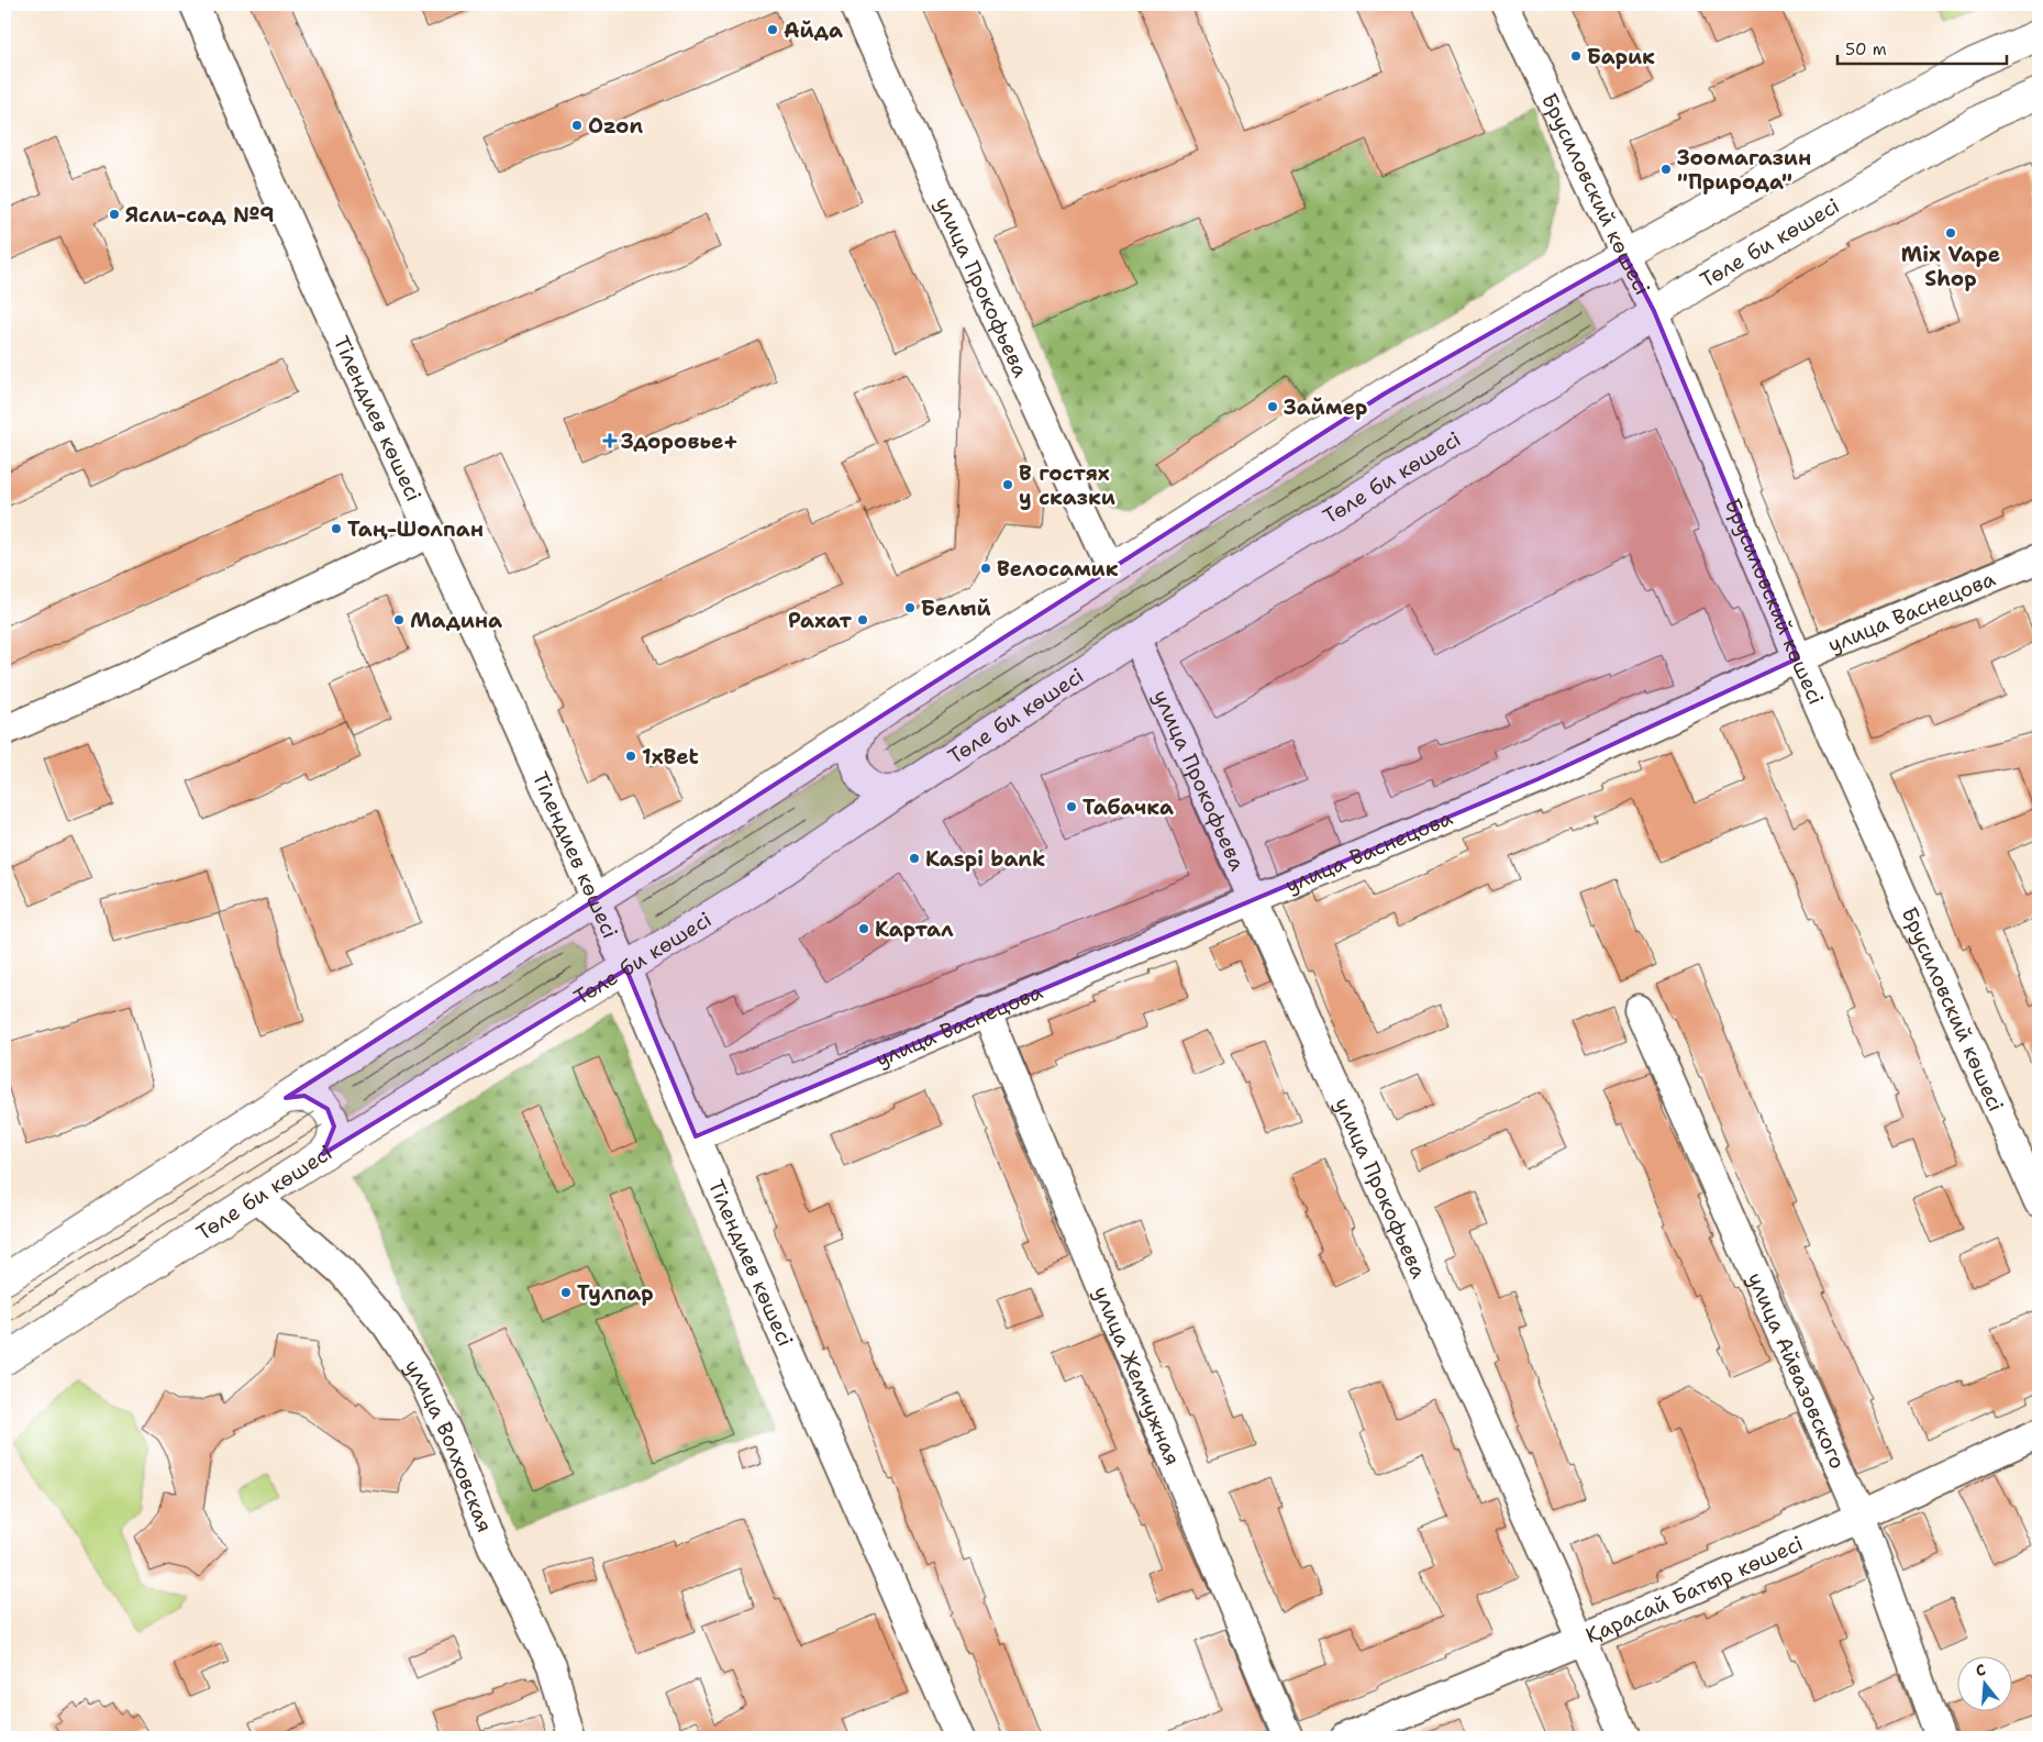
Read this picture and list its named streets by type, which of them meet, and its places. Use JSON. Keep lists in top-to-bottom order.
{
  "streets": {
    "main road": ["Төле би көшесі"],
    "street": [
      "Брусиловский көшесі",
      "улица Прокофьева",
      "Тілендиев көшесі",
      "улица Васнецова",
      "улица Айвазовского",
      "улица Жемчужная",
      "улица Волховская",
      "Қарасай Батыр көшесі"
    ]
  },
  "crossings": [
    ["Брусиловский көшесі", "Төле би көшесі"],
    ["Брусиловский көшесі", "улица Васнецова"],
    ["Төле би көшесі", "улица Прокофьева"],
    ["Төле би көшесі", "Тілендиев көшесі"],
    ["Төле би көшесі", "улица Волховская"],
    ["улица Прокофьева", "улица Васнецова"],
    ["улица Прокофьева", "Қарасай Батыр көшесі"],
    ["Тілендиев көшесі", "улица Васнецова"],
    ["улица Васнецова", "улица Жемчужная"],
    ["улица Айвазовского", "Қарасай Батыр көшесі"]
  ],
  "places": {
    "other": [
      "Айда",
      "Барик",
      "Ozon",
      "Зоомагазин \"Природа\"",
      "Ясли-сад №9",
      "Mix Vape Shop",
      "Займер",
      "В гостях у сказки",
      "Таң-Шолпан",
      "Велосамик",
      "Белый",
      "Мадина",
      "Рахат",
      "1xBet",
      "Табачка",
      "Kaspi bank",
      "Картал",
      "Тулпар"
    ],
    "health": ["Здоровье+"]
  },
  "scale_bar": "50 m",
  "north": "top"
}
